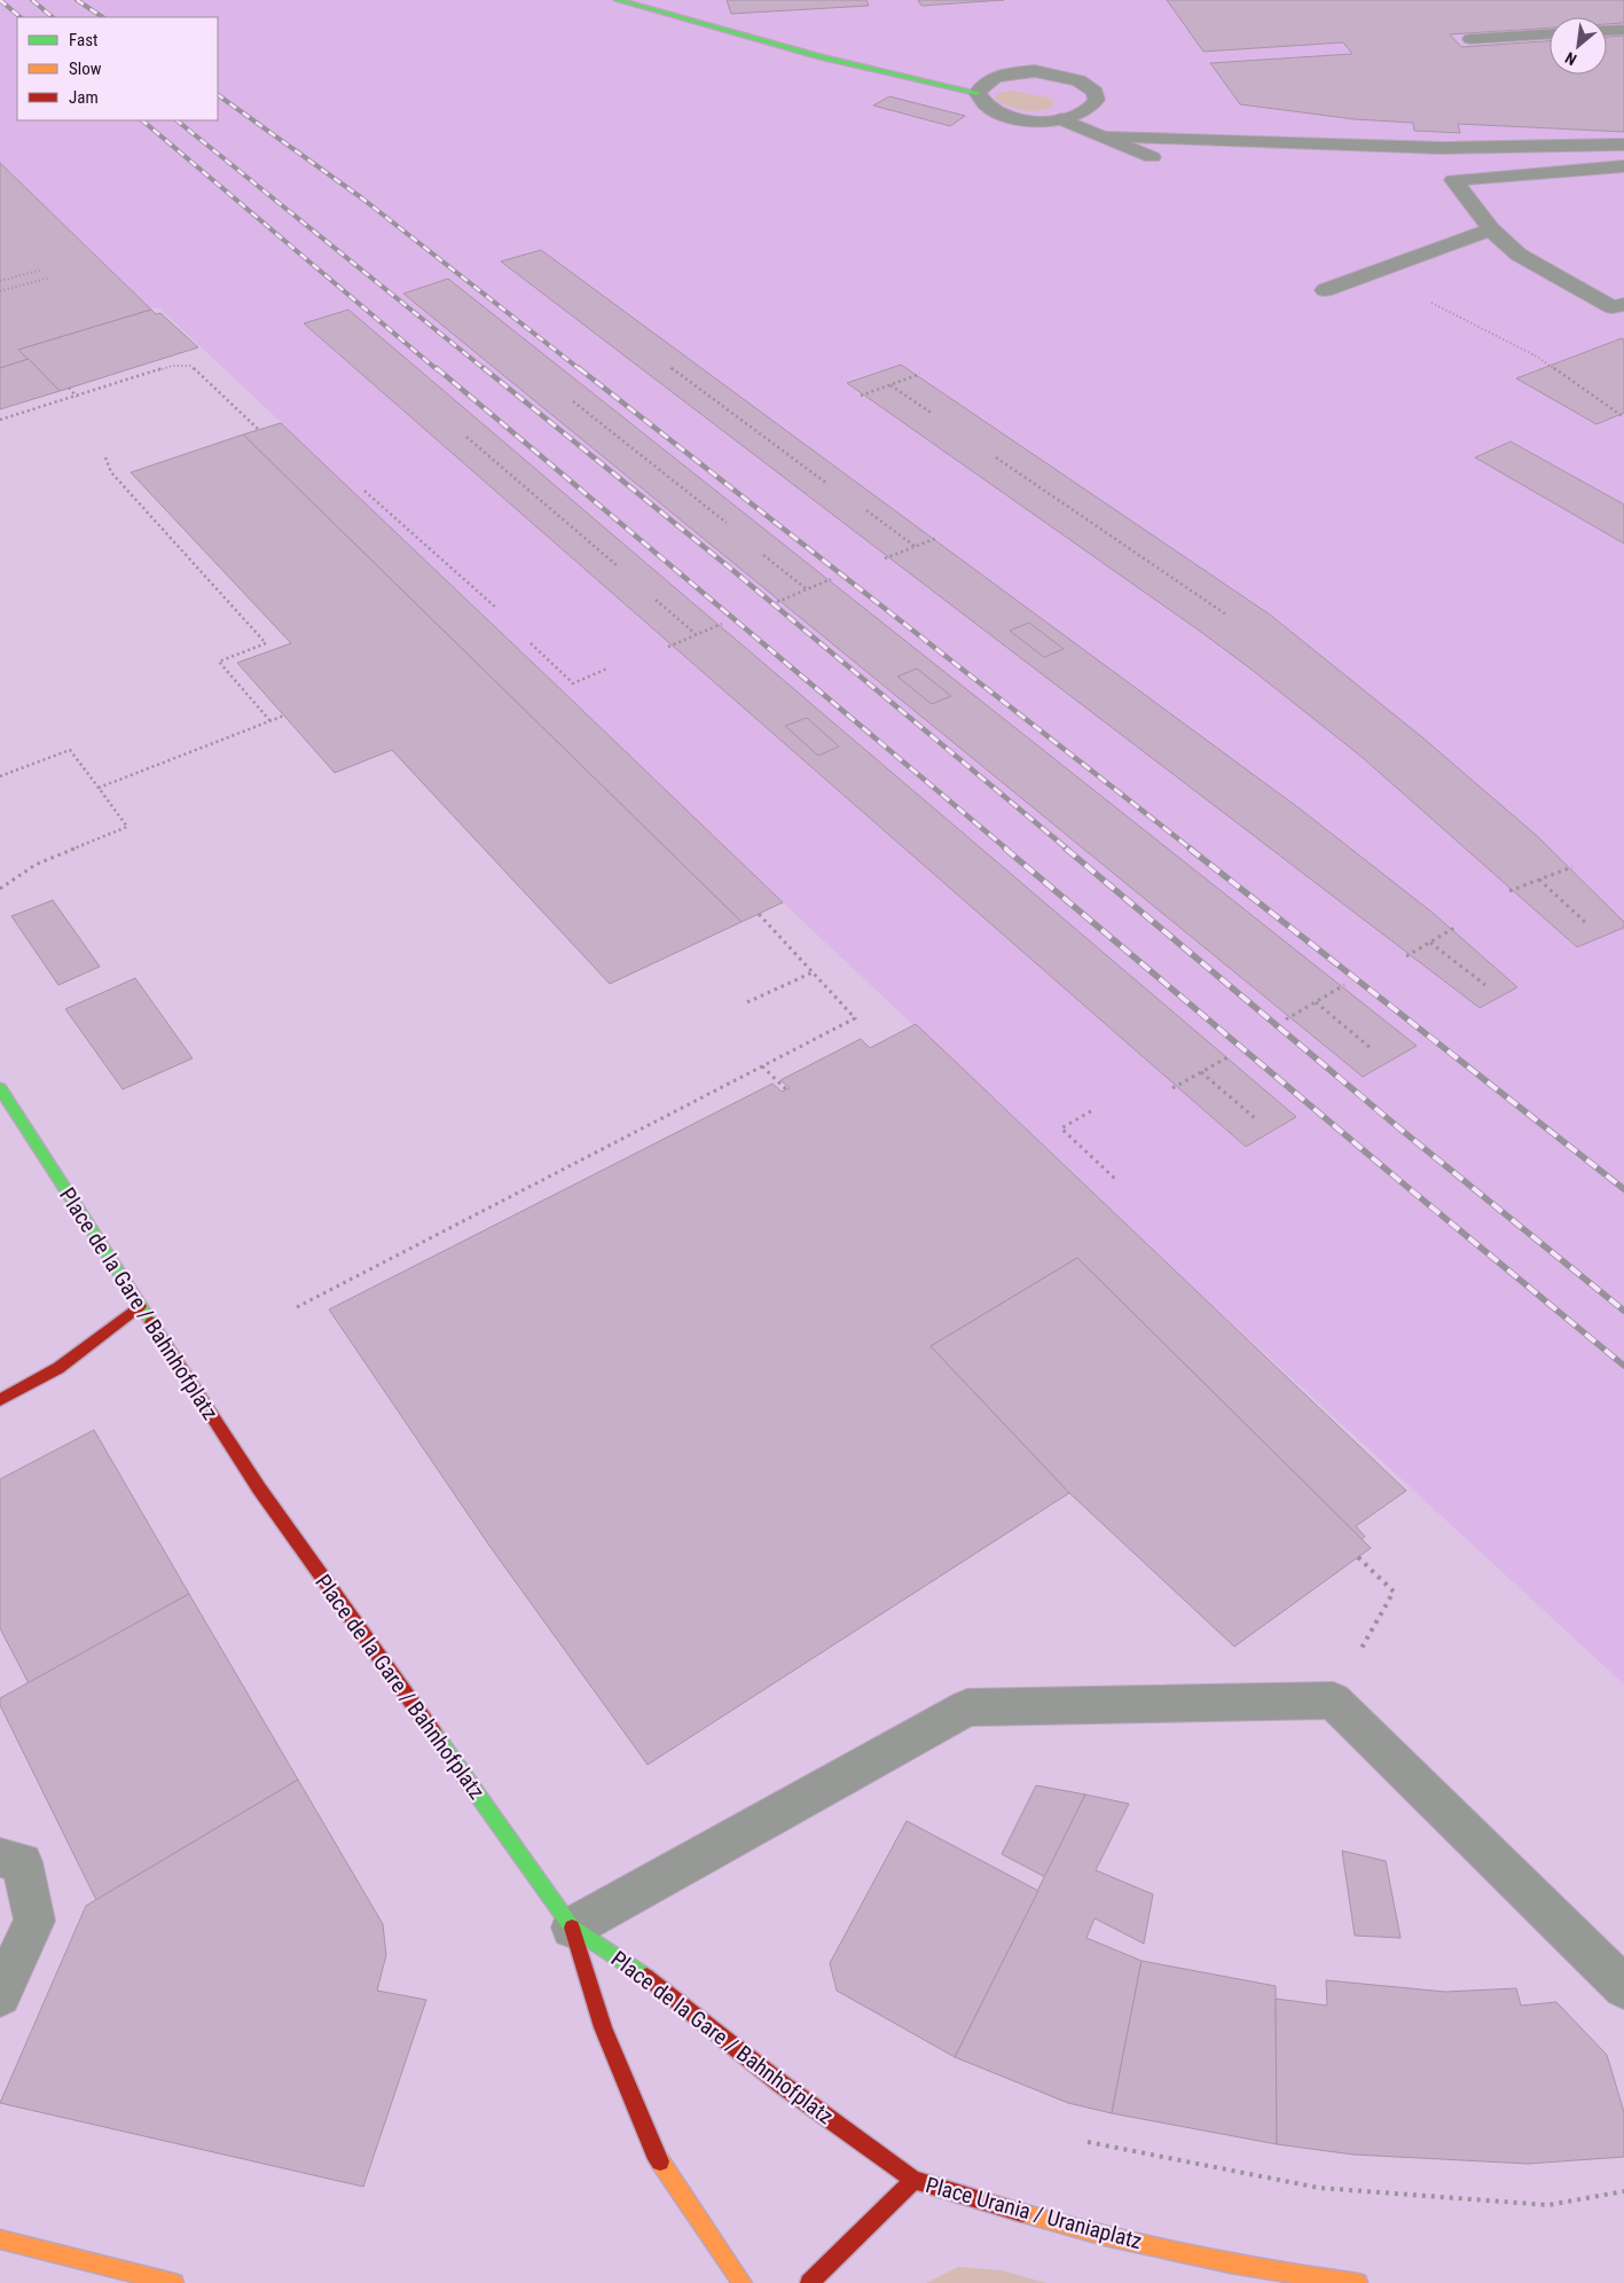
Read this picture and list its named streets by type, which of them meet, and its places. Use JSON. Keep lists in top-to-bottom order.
{
  "streets": {
    "street": ["Place de la Gare / Bahnhofplatz", "Place Urania / Uraniaplatz"]
  },
  "crossings": [
    ["Place de la Gare / Bahnhofplatz", "Place Urania / Uraniaplatz"]
  ],
  "legend": ["Fast", "Slow", "Jam"],
  "north": "bottom left"
}
